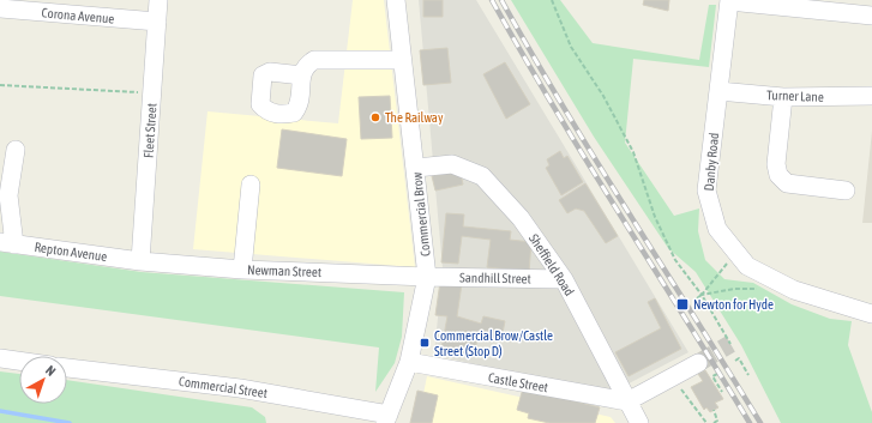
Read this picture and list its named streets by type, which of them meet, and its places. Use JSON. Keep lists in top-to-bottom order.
{
  "streets": {
    "street": [
      "Corona Avenue",
      "Turner Lane",
      "Fleet Street",
      "Danby Road",
      "Commercial Brow",
      "Repton Avenue",
      "Sheffield Road",
      "Newman Street",
      "Sandhill Street",
      "Castle Street",
      "Commercial Street"
    ]
  },
  "crossings": [
    ["Corona Avenue", "Fleet Street"],
    ["Turner Lane", "Danby Road"],
    ["Fleet Street", "Repton Avenue"],
    ["Fleet Street", "Newman Street"],
    ["Commercial Brow", "Sheffield Road"],
    ["Commercial Brow", "Newman Street"],
    ["Commercial Brow", "Sandhill Street"],
    ["Commercial Brow", "Castle Street"],
    ["Commercial Brow", "Commercial Street"],
    ["Repton Avenue", "Newman Street"],
    ["Sheffield Road", "Sandhill Street"],
    ["Sheffield Road", "Castle Street"],
    ["Newman Street", "Sandhill Street"]
  ],
  "places": {
    "other": ["The Railway"],
    "transit": ["Newton for Hyde", "Commercial Brow/Castle Street (Stop D)"]
  },
  "north": "top right"
}
